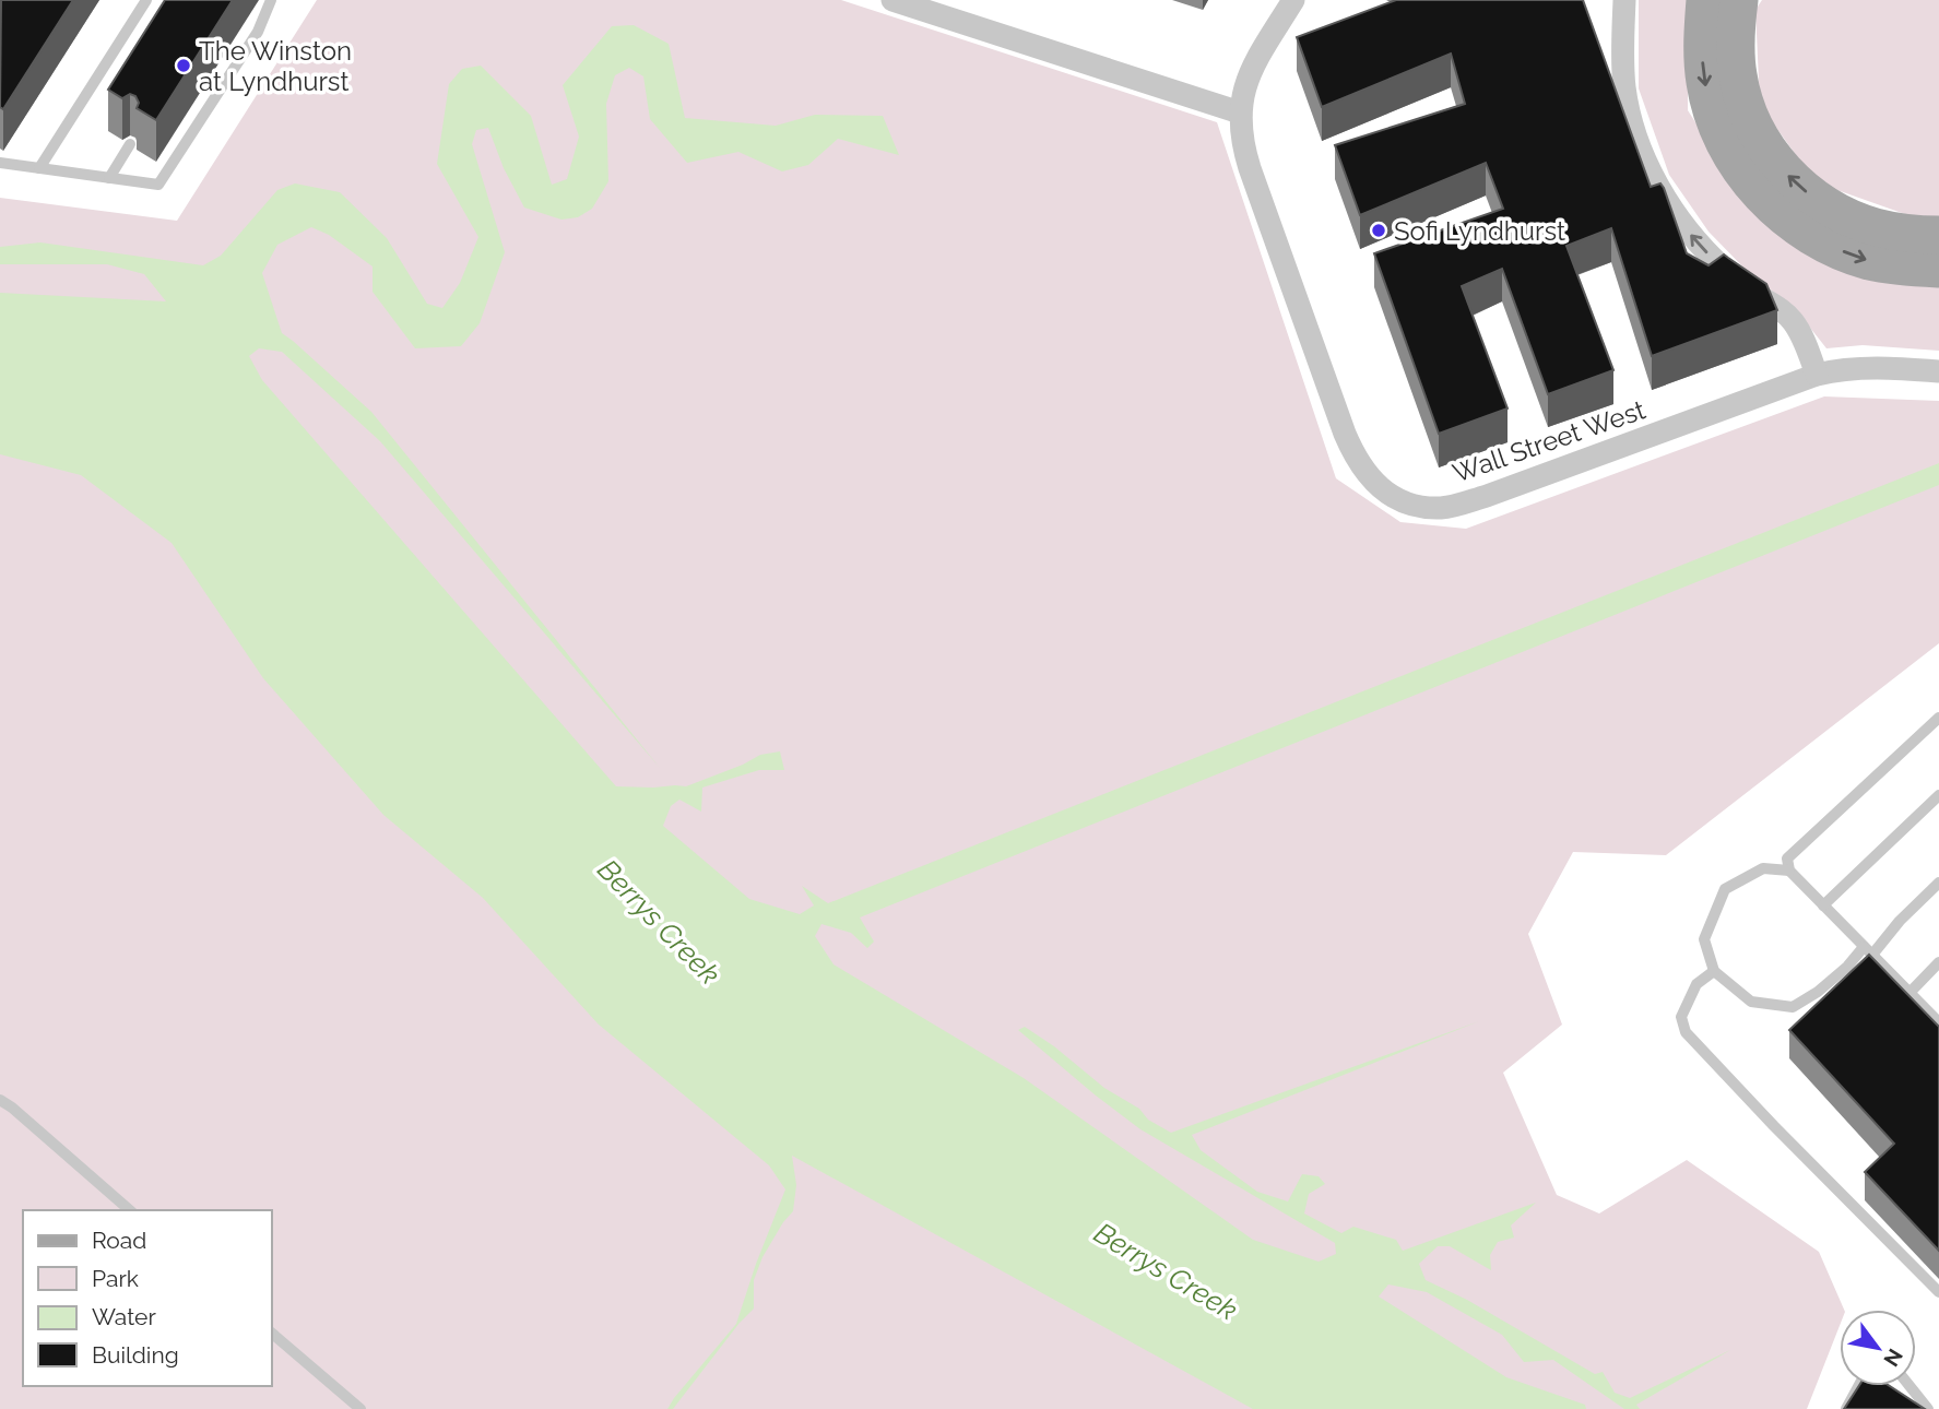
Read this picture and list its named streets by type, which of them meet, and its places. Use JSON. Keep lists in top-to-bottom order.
{
  "streets": {
    "street": ["Wall Street West"]
  },
  "water": ["Berrys Creek"],
  "places": ["The Winston at Lyndhurst", "Sofi Lyndhurst"],
  "legend": [
    "Road",
    "Park",
    "Water",
    "Building"
  ],
  "north": "bottom right"
}
